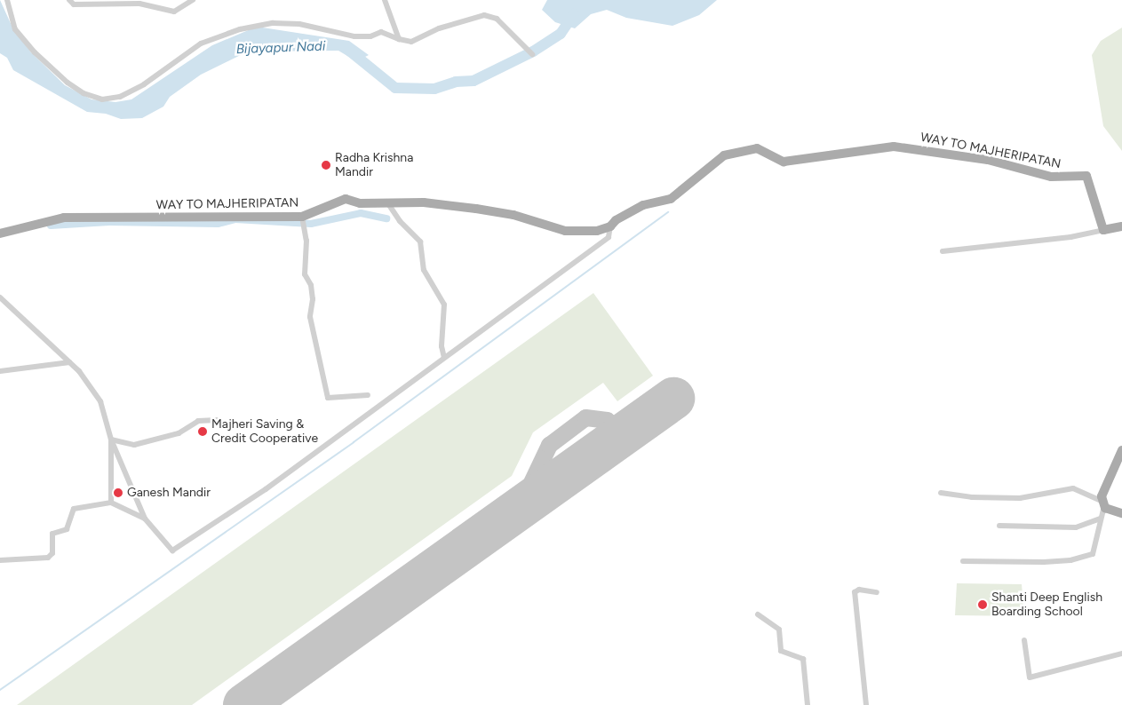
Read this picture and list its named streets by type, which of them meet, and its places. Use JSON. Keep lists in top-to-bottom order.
{
  "streets": {
    "main road": ["WAY TO MAJHERIPATAN"]
  },
  "water": ["Bijayapur Nadi"],
  "places": [
    "Radha Krishna Mandir",
    "Majheri Saving & Credit Cooperative",
    "Ganesh Mandir",
    "Shanti Deep English Boarding School"
  ]
}
